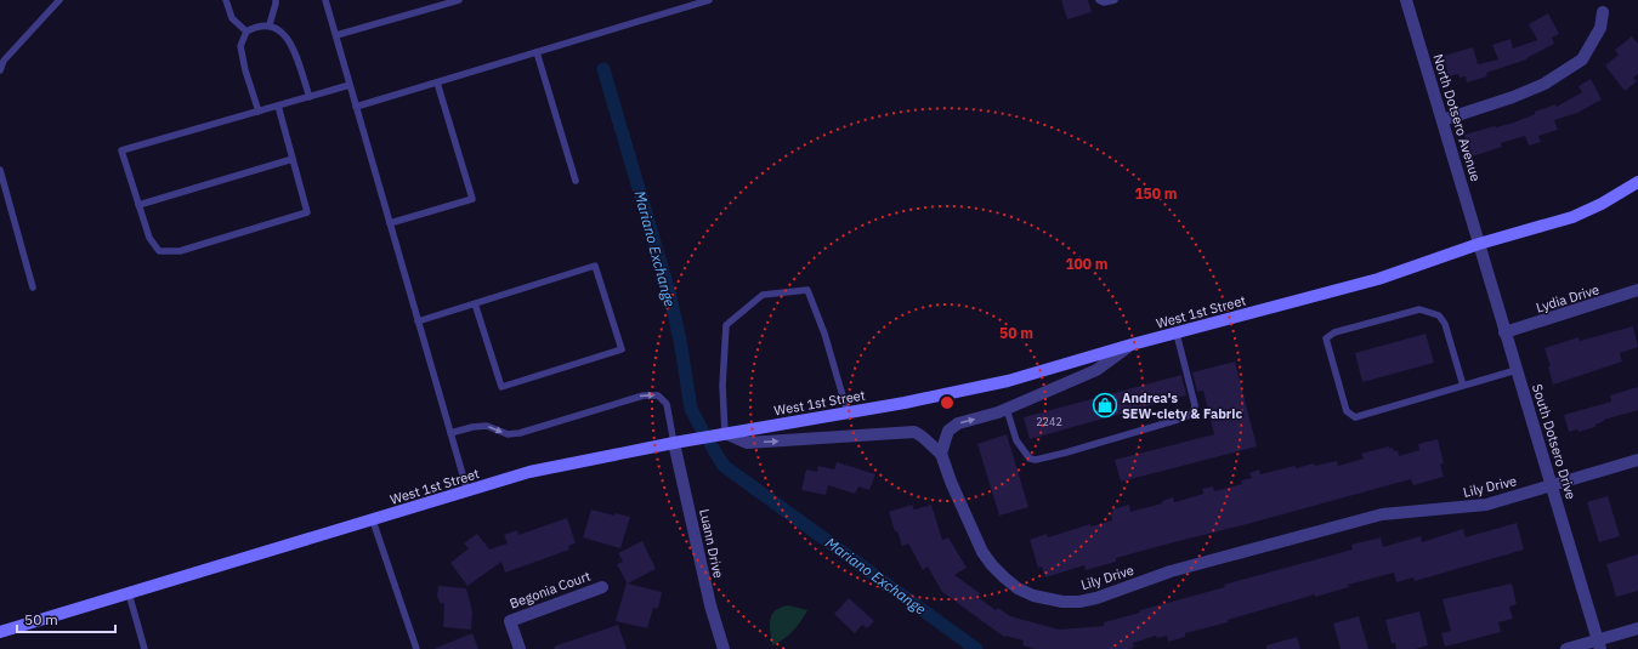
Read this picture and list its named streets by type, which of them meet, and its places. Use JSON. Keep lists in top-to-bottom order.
{
  "streets": {
    "main road": ["West 1st Street"],
    "street": [
      "North Dotsero Avenue",
      "Lydia Drive",
      "South Dotsero Drive",
      "Lily Drive",
      "Luann Drive",
      "Begonia Court"
    ]
  },
  "crossings": [
    ["North Dotsero Avenue", "West 1st Street"],
    ["North Dotsero Avenue", "South Dotsero Drive"],
    ["Lydia Drive", "South Dotsero Drive"],
    ["West 1st Street", "South Dotsero Drive"],
    ["West 1st Street", "Luann Drive"],
    ["South Dotsero Drive", "Lily Drive"]
  ],
  "water": ["Mariano Exchange"],
  "places": {
    "shop": ["Andrea's SEW-ciety & Fabric"]
  },
  "house_numbers": ["2242"],
  "scale_bar": "50 m",
  "rings": ["150 m", "100 m", "50 m"]
}
